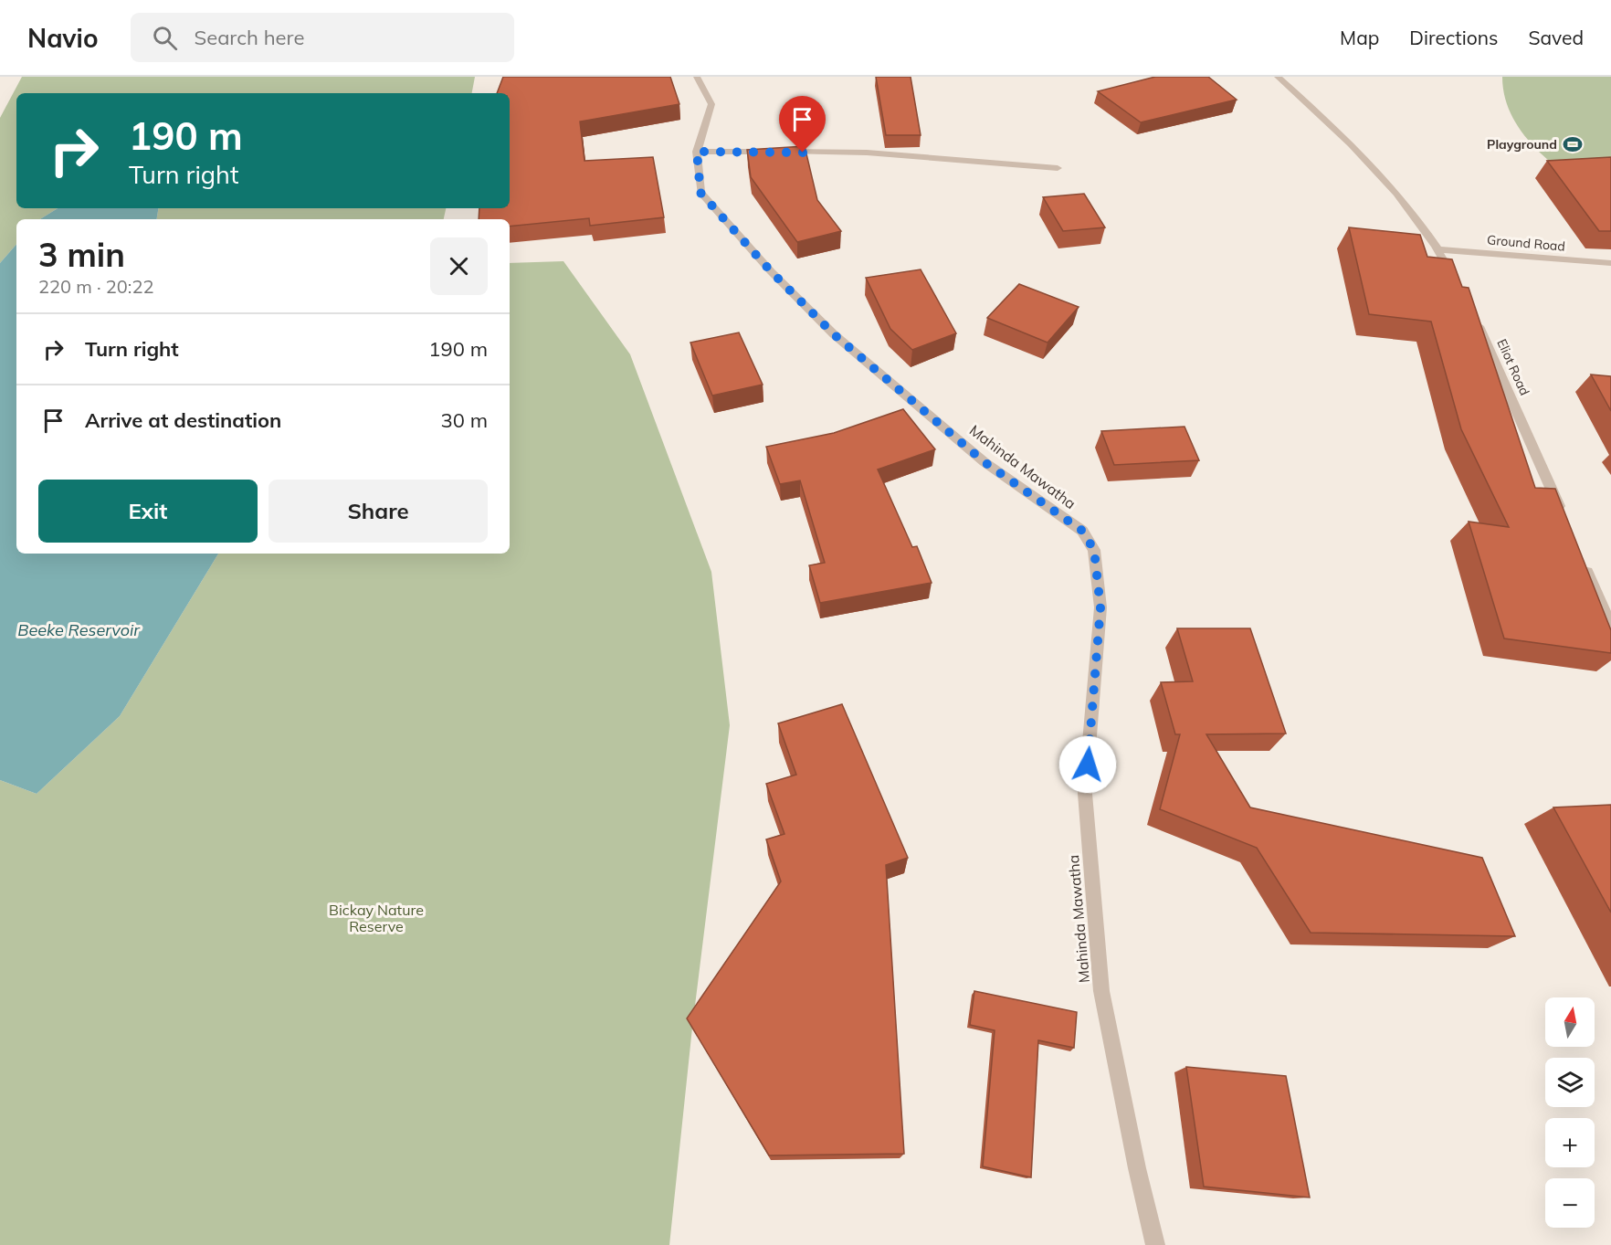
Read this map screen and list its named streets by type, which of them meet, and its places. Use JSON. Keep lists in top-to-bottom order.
{
  "streets": {
    "street": ["Ground Road", "Eliot Road", "Mahinda Mawatha"]
  },
  "water": ["Beeke Reservoir"],
  "parks": ["Bickay Nature Reserve"],
  "places": {
    "sports": ["Playground"]
  },
  "north": "top",
  "page": {
    "header": "Navio",
    "search": "Search here",
    "nav": ["Map", "Directions", "Saved"],
    "turn": ["190 m", "Turn right"],
    "heading": ["3 min", "220 m · 20:22"],
    "list": [
      {
        "name": "Turn right",
        "value": "190 m"
      },
      {
        "name": "Arrive at destination",
        "value": "30 m"
      }
    ],
    "buttons": ["Exit", "Share"],
    "map_buttons": ["+", "−"]
  }
}
